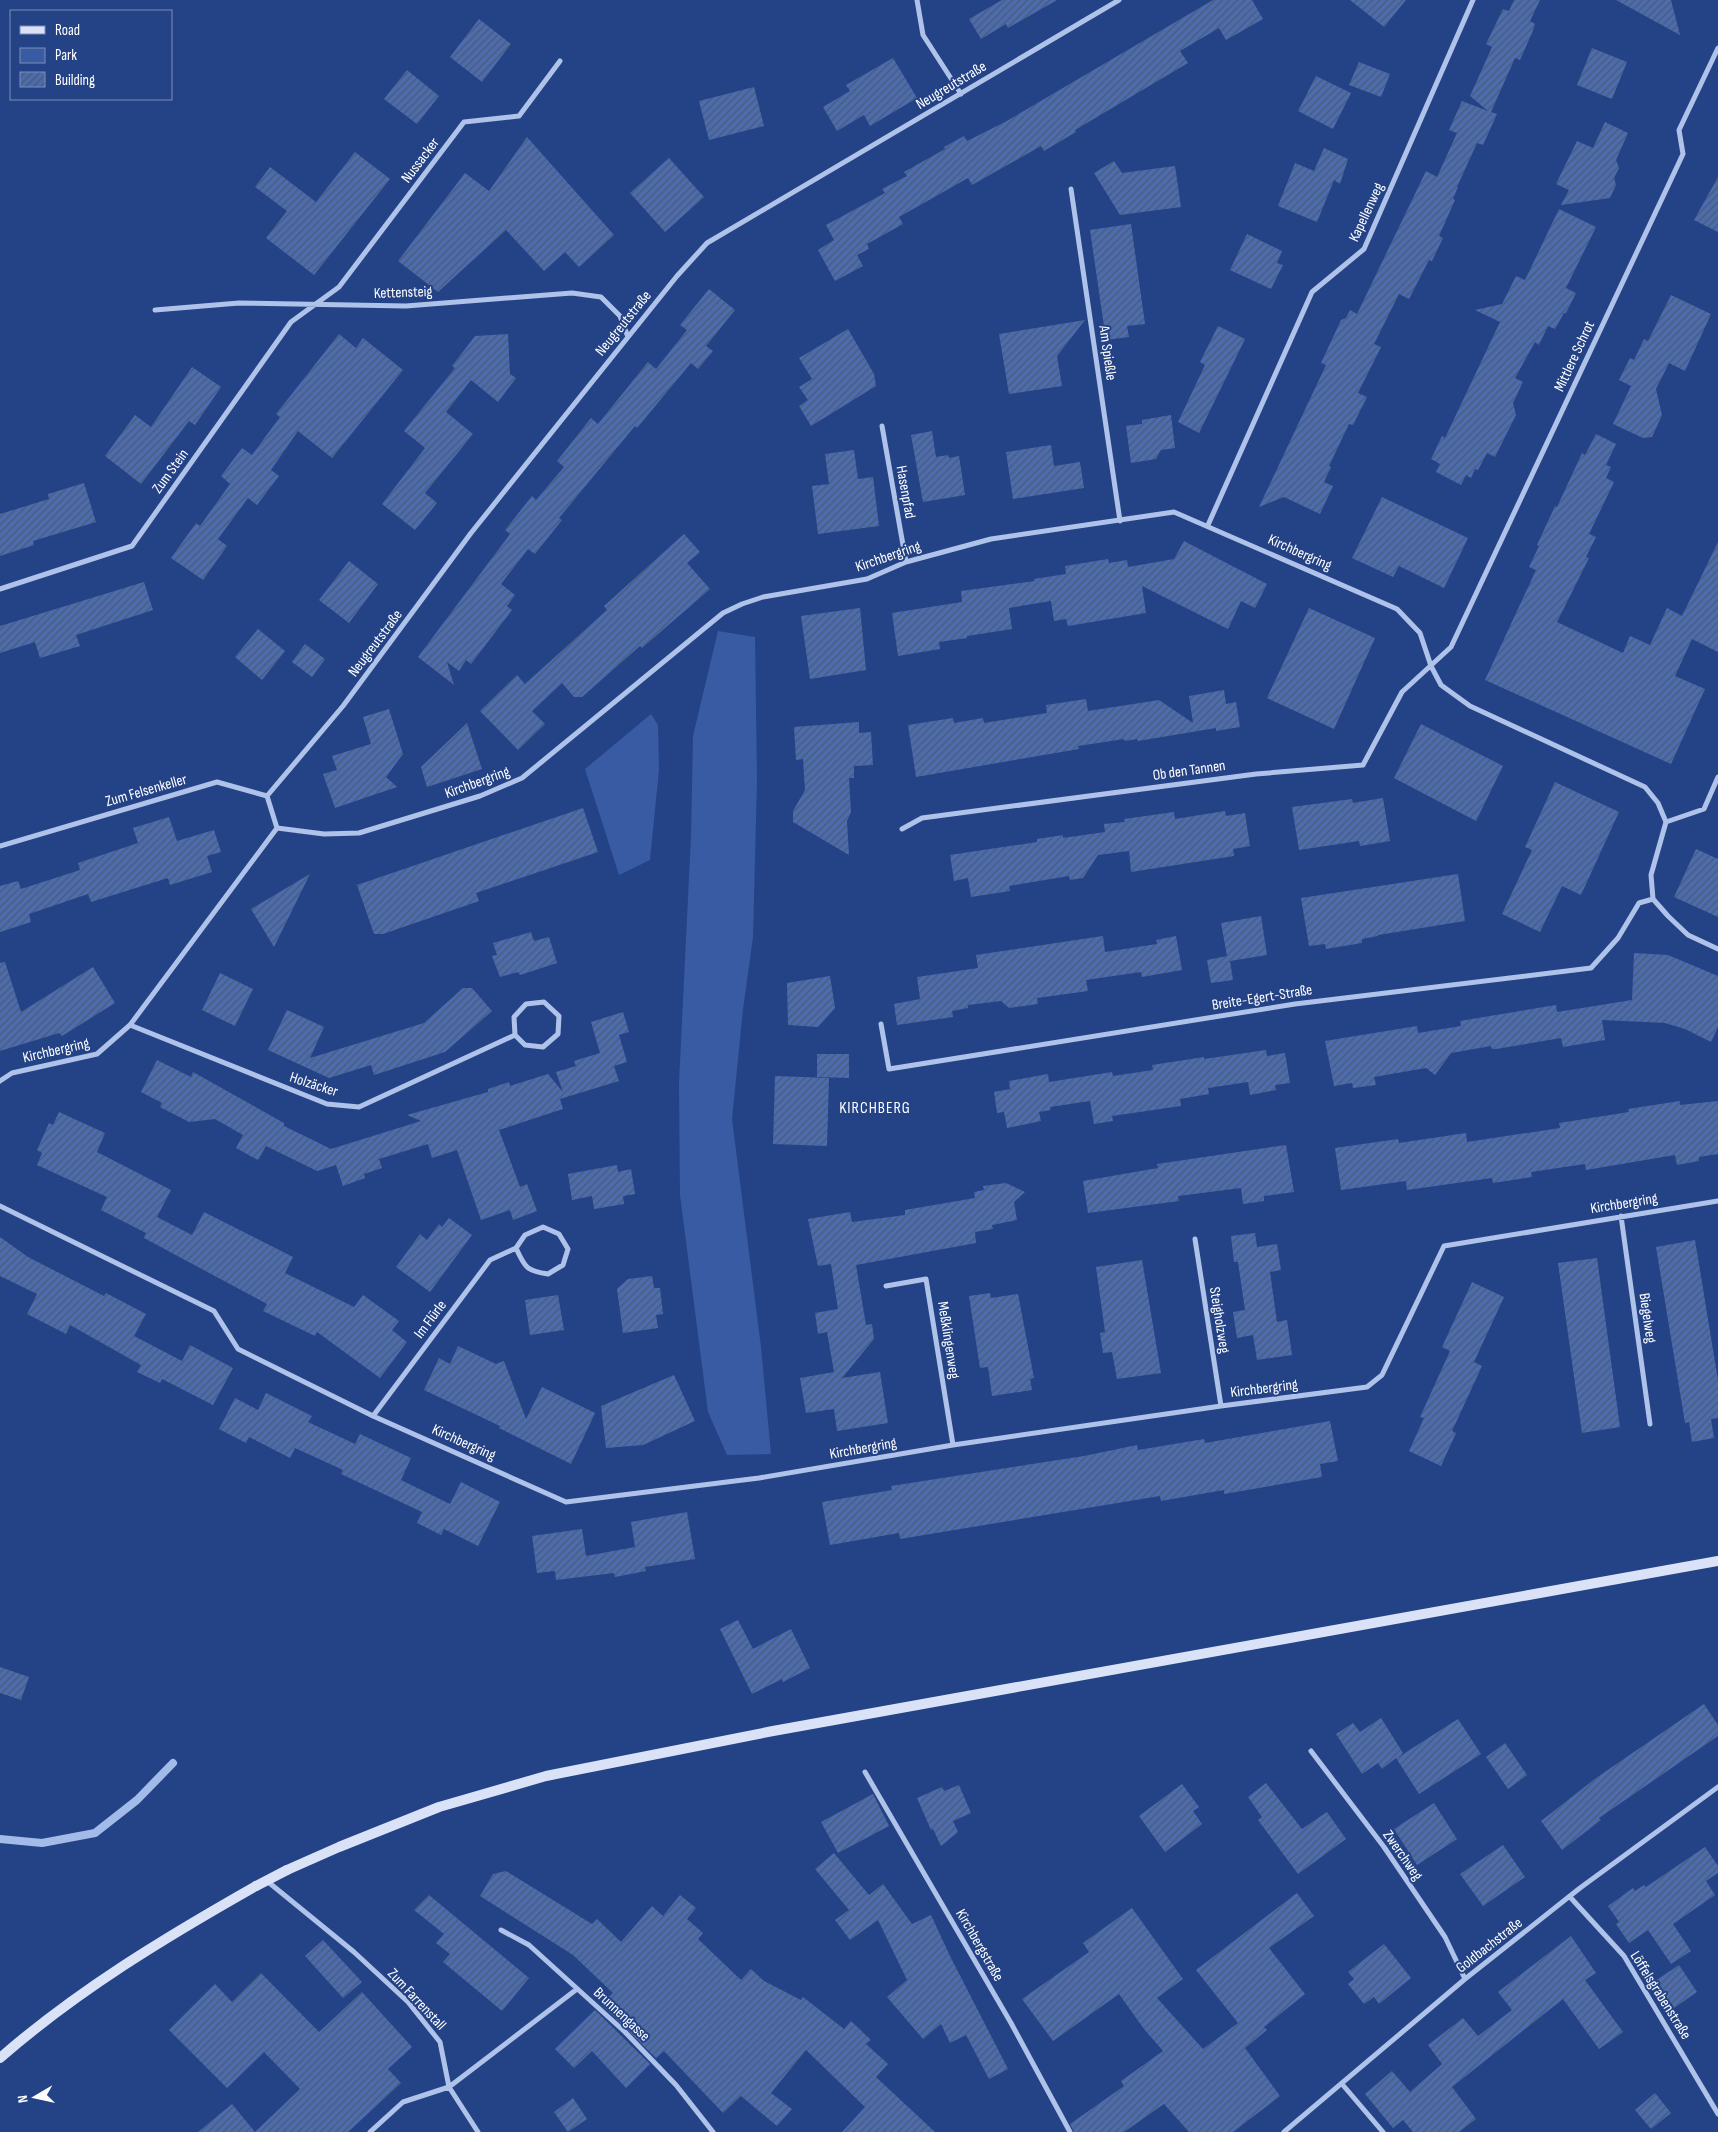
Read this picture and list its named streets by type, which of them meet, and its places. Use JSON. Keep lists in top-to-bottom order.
{
  "streets": {
    "street": [
      "Neugreutstraße",
      "Nussacker",
      "Kapellenweg",
      "Kettensteig",
      "Am Spießle",
      "Mittlere Schrot",
      "Zum Stein",
      "Hasenpfad",
      "Kirchbergring",
      "Ob den Tannen",
      "Zum Felsenkeller",
      "Breite-Egert-Straße",
      "Holzäcker",
      "Biegelweg",
      "Im Flürle",
      "Steigholzweg",
      "Meßklingenweg",
      "Zwerchweg",
      "Kirchbergstraße",
      "Goldbachstraße",
      "Löffelsgrabenstraße",
      "Zum Farrenstall",
      "Brunnengasse"
    ]
  },
  "crossings": [
    ["Neugreutstraße", "Kettensteig"],
    ["Neugreutstraße", "Zum Felsenkeller"],
    ["Nussacker", "Kettensteig"],
    ["Nussacker", "Zum Stein"],
    ["Kapellenweg", "Kirchbergring"],
    ["Kettensteig", "Zum Stein"],
    ["Am Spießle", "Kirchbergring"],
    ["Mittlere Schrot", "Kirchbergring"],
    ["Mittlere Schrot", "Ob den Tannen"],
    ["Hasenpfad", "Kirchbergring"],
    ["Kirchbergring", "Ob den Tannen"],
    ["Kirchbergring", "Holzäcker"],
    ["Kirchbergring", "Biegelweg"],
    ["Kirchbergring", "Im Flürle"],
    ["Kirchbergring", "Steigholzweg"],
    ["Kirchbergring", "Meßklingenweg"],
    ["Zwerchweg", "Goldbachstraße"],
    ["Goldbachstraße", "Löffelsgrabenstraße"]
  ],
  "districts": ["KIRCHBERG"],
  "legend": ["Road", "Park", "Building"],
  "north": "left"
}
